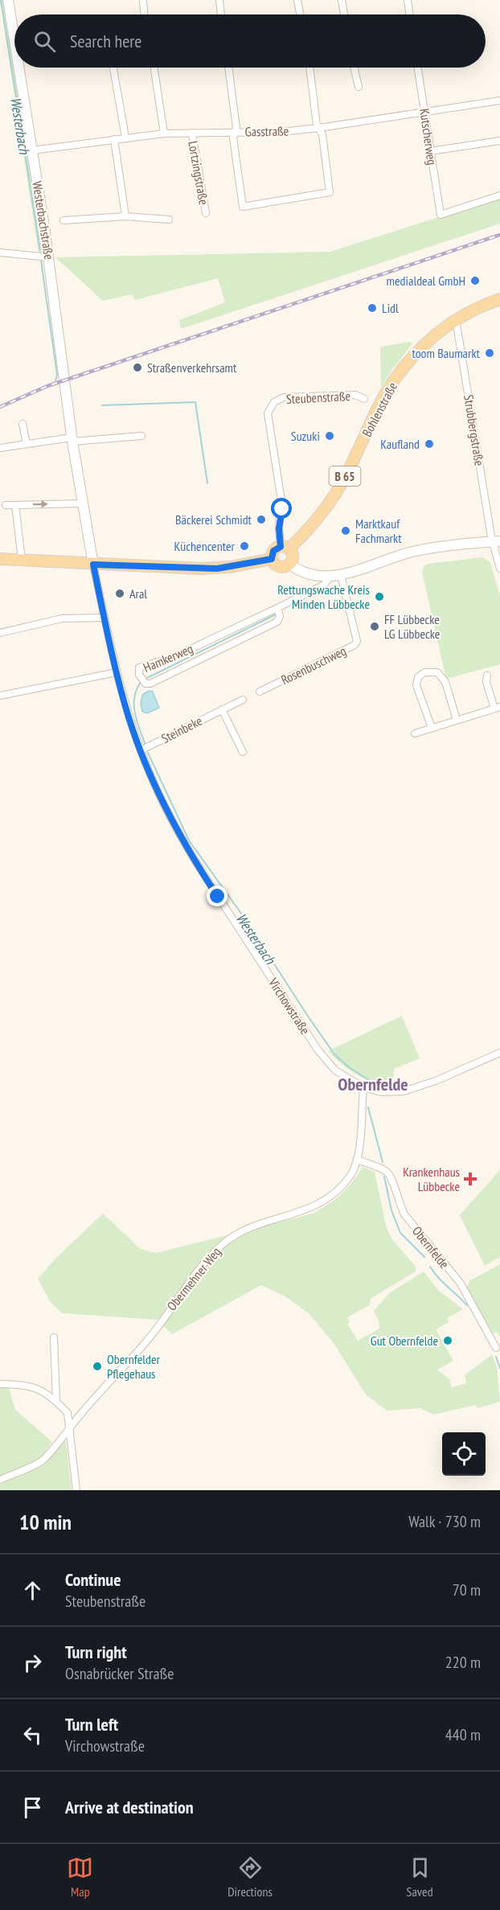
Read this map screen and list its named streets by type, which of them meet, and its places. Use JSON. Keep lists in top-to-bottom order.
{
  "streets": {
    "main road": ["Westerbachstraße", "Bohlenstraße", "B 65"],
    "street": [
      "Gasstraße",
      "Kutscherweg",
      "Lortzingstraße",
      "Steubenstraße",
      "Strubbergstraße",
      "Hamkerweg",
      "Rosenbuschweg",
      "Steinbeke",
      "Virchowstraße",
      "Obernfelde",
      "Obermehner Weg"
    ]
  },
  "crossings": [
    ["Gasstraße", "Kutscherweg"],
    ["Gasstraße", "Lortzingstraße"],
    ["Gasstraße", "Westerbachstraße"],
    ["Westerbachstraße", "Virchowstraße"],
    ["Steubenstraße", "Bohlenstraße"],
    ["Bohlenstraße", "Strubbergstraße"],
    ["Hamkerweg", "Rosenbuschweg"],
    ["Steinbeke", "Virchowstraße"],
    ["Virchowstraße", "Obermehner Weg"],
    ["Obernfelde", "Obermehner Weg"]
  ],
  "districts": ["Obernfelde"],
  "water": ["Westerbach"],
  "places": {
    "other": [
      "medialdeal GmbH",
      "Lidl",
      "toom Baumarkt",
      "Straßenverkehrsamt",
      "Suzuki",
      "Kaufland",
      "Bäckerei Schmidt",
      "Marktkauf Fachmarkt",
      "Küchencenter",
      "Aral",
      "Rettungswache Kreis Minden Lübbecke",
      "FF Lübbecke LG Lübbecke",
      "Gut Obernfelde",
      "Obernfelder Pflegehaus"
    ],
    "health": ["Krankenhaus Lübbecke"]
  },
  "page": {
    "search": "Search here",
    "heading": ["10 min", "Walk · 730 m"],
    "list": [
      ["Continue", "Steubenstraße", "70 m"],
      ["Turn right", "Osnabrücker Straße", "220 m"],
      ["Turn left", "Virchowstraße", "440 m"],
      "Arrive at destination"
    ],
    "nav": ["Map", "Directions", "Saved"]
  }
}
